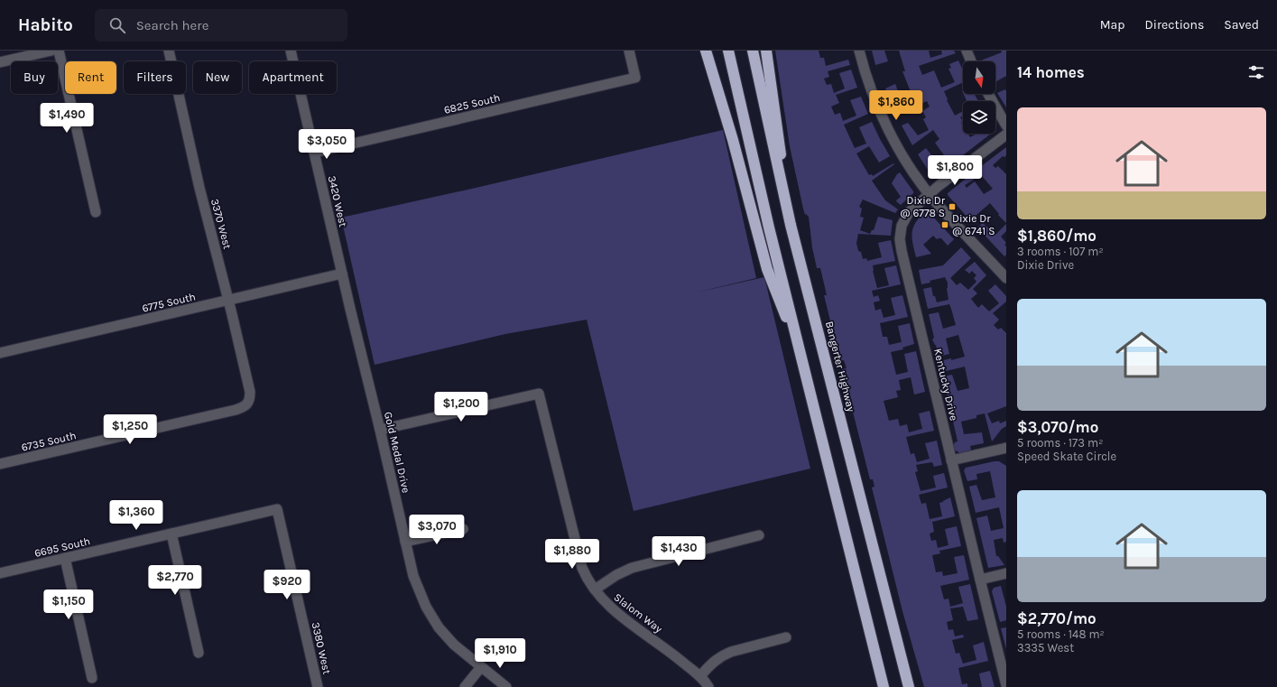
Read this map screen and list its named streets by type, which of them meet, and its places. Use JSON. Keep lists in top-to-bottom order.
{
  "streets": {
    "highway": ["Bangerter Highway"],
    "street": [
      "6825 South",
      "3420 West",
      "3370 West",
      "6775 South",
      "Kentucky Drive",
      "6735 South",
      "Gold Medal Drive",
      "6695 South",
      "Slalom Way",
      "3380 West"
    ]
  },
  "crossings": [
    ["6825 South", "3420 West"],
    ["3420 West", "6775 South"],
    ["3420 West", "Gold Medal Drive"],
    ["3370 West", "6775 South"],
    ["3370 West", "6735 South"],
    ["6775 South", "Gold Medal Drive"],
    ["Gold Medal Drive", "Slalom Way"],
    ["6695 South", "3380 West"]
  ],
  "places": {
    "transit": ["Dixie Dr @ 6778 S", "Dixie Dr @ 6741 S"]
  },
  "north": "bottom",
  "page": {
    "header": "Habito",
    "search": "Search here",
    "nav": ["Map", "Directions", "Saved"],
    "heading": "14 homes",
    "chip": [
      "Buy",
      "Rent",
      "Filters",
      "New",
      "Apartment"
    ],
    "price": [
      "$1,860",
      "$1,490",
      "$3,050",
      "$1,800",
      "$1,200",
      "$1,250",
      "$1,360",
      "$3,070",
      "$1,430",
      "$1,880",
      "$2,770",
      "$920",
      "$1,150",
      "$1,910"
    ],
    "list": [
      {
        "name": "$1,860/mo",
        "note": "3 rooms · 107 m² · Dixie Drive"
      },
      {
        "name": "$3,070/mo",
        "note": "5 rooms · 173 m² · Speed Skate Circle"
      },
      {
        "name": "$2,770/mo",
        "note": "5 rooms · 148 m² · 3335 West"
      }
    ]
  }
}
